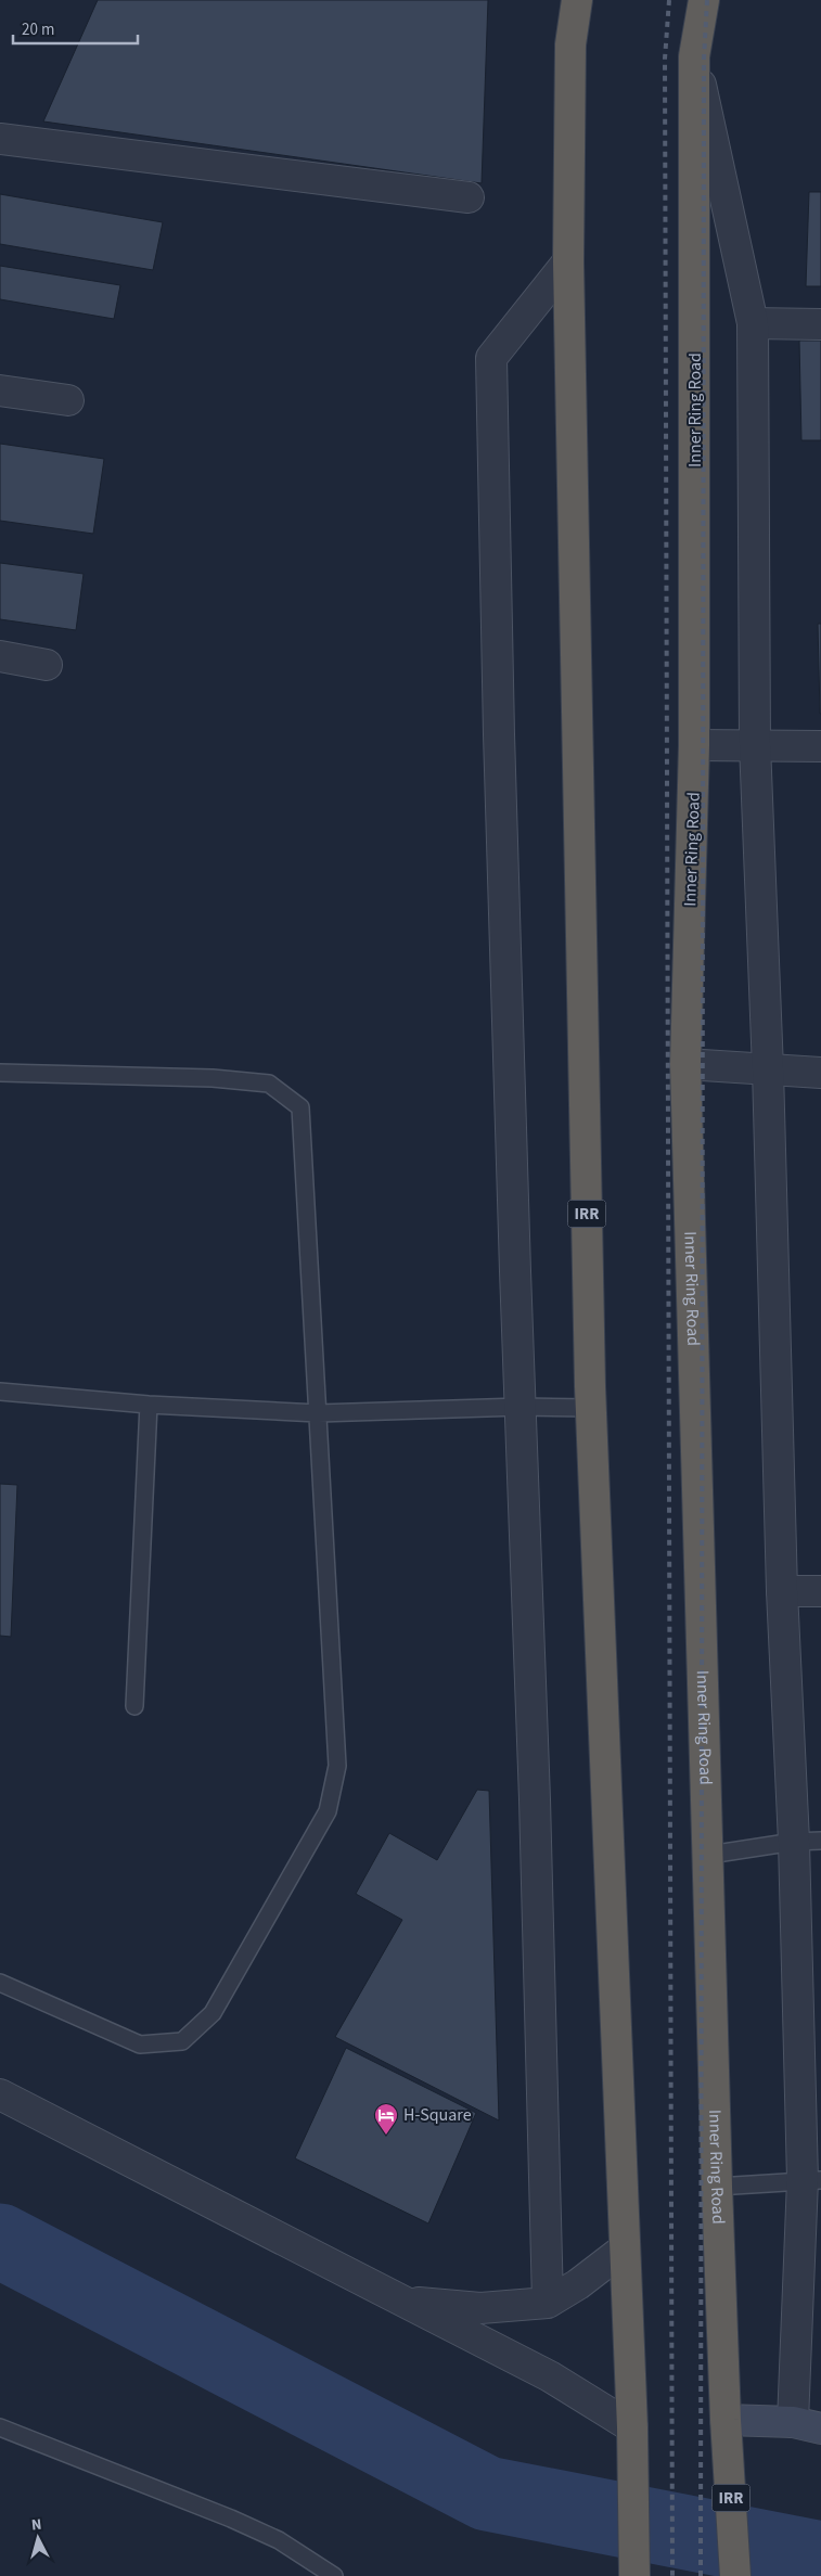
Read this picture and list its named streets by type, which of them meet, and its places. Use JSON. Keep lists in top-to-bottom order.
{
  "streets": {
    "highway": ["Inner Ring Road", "IRR"]
  },
  "places": {
    "hotel": ["H-Square"]
  },
  "scale_bar": "20 m",
  "north": "top"
}
